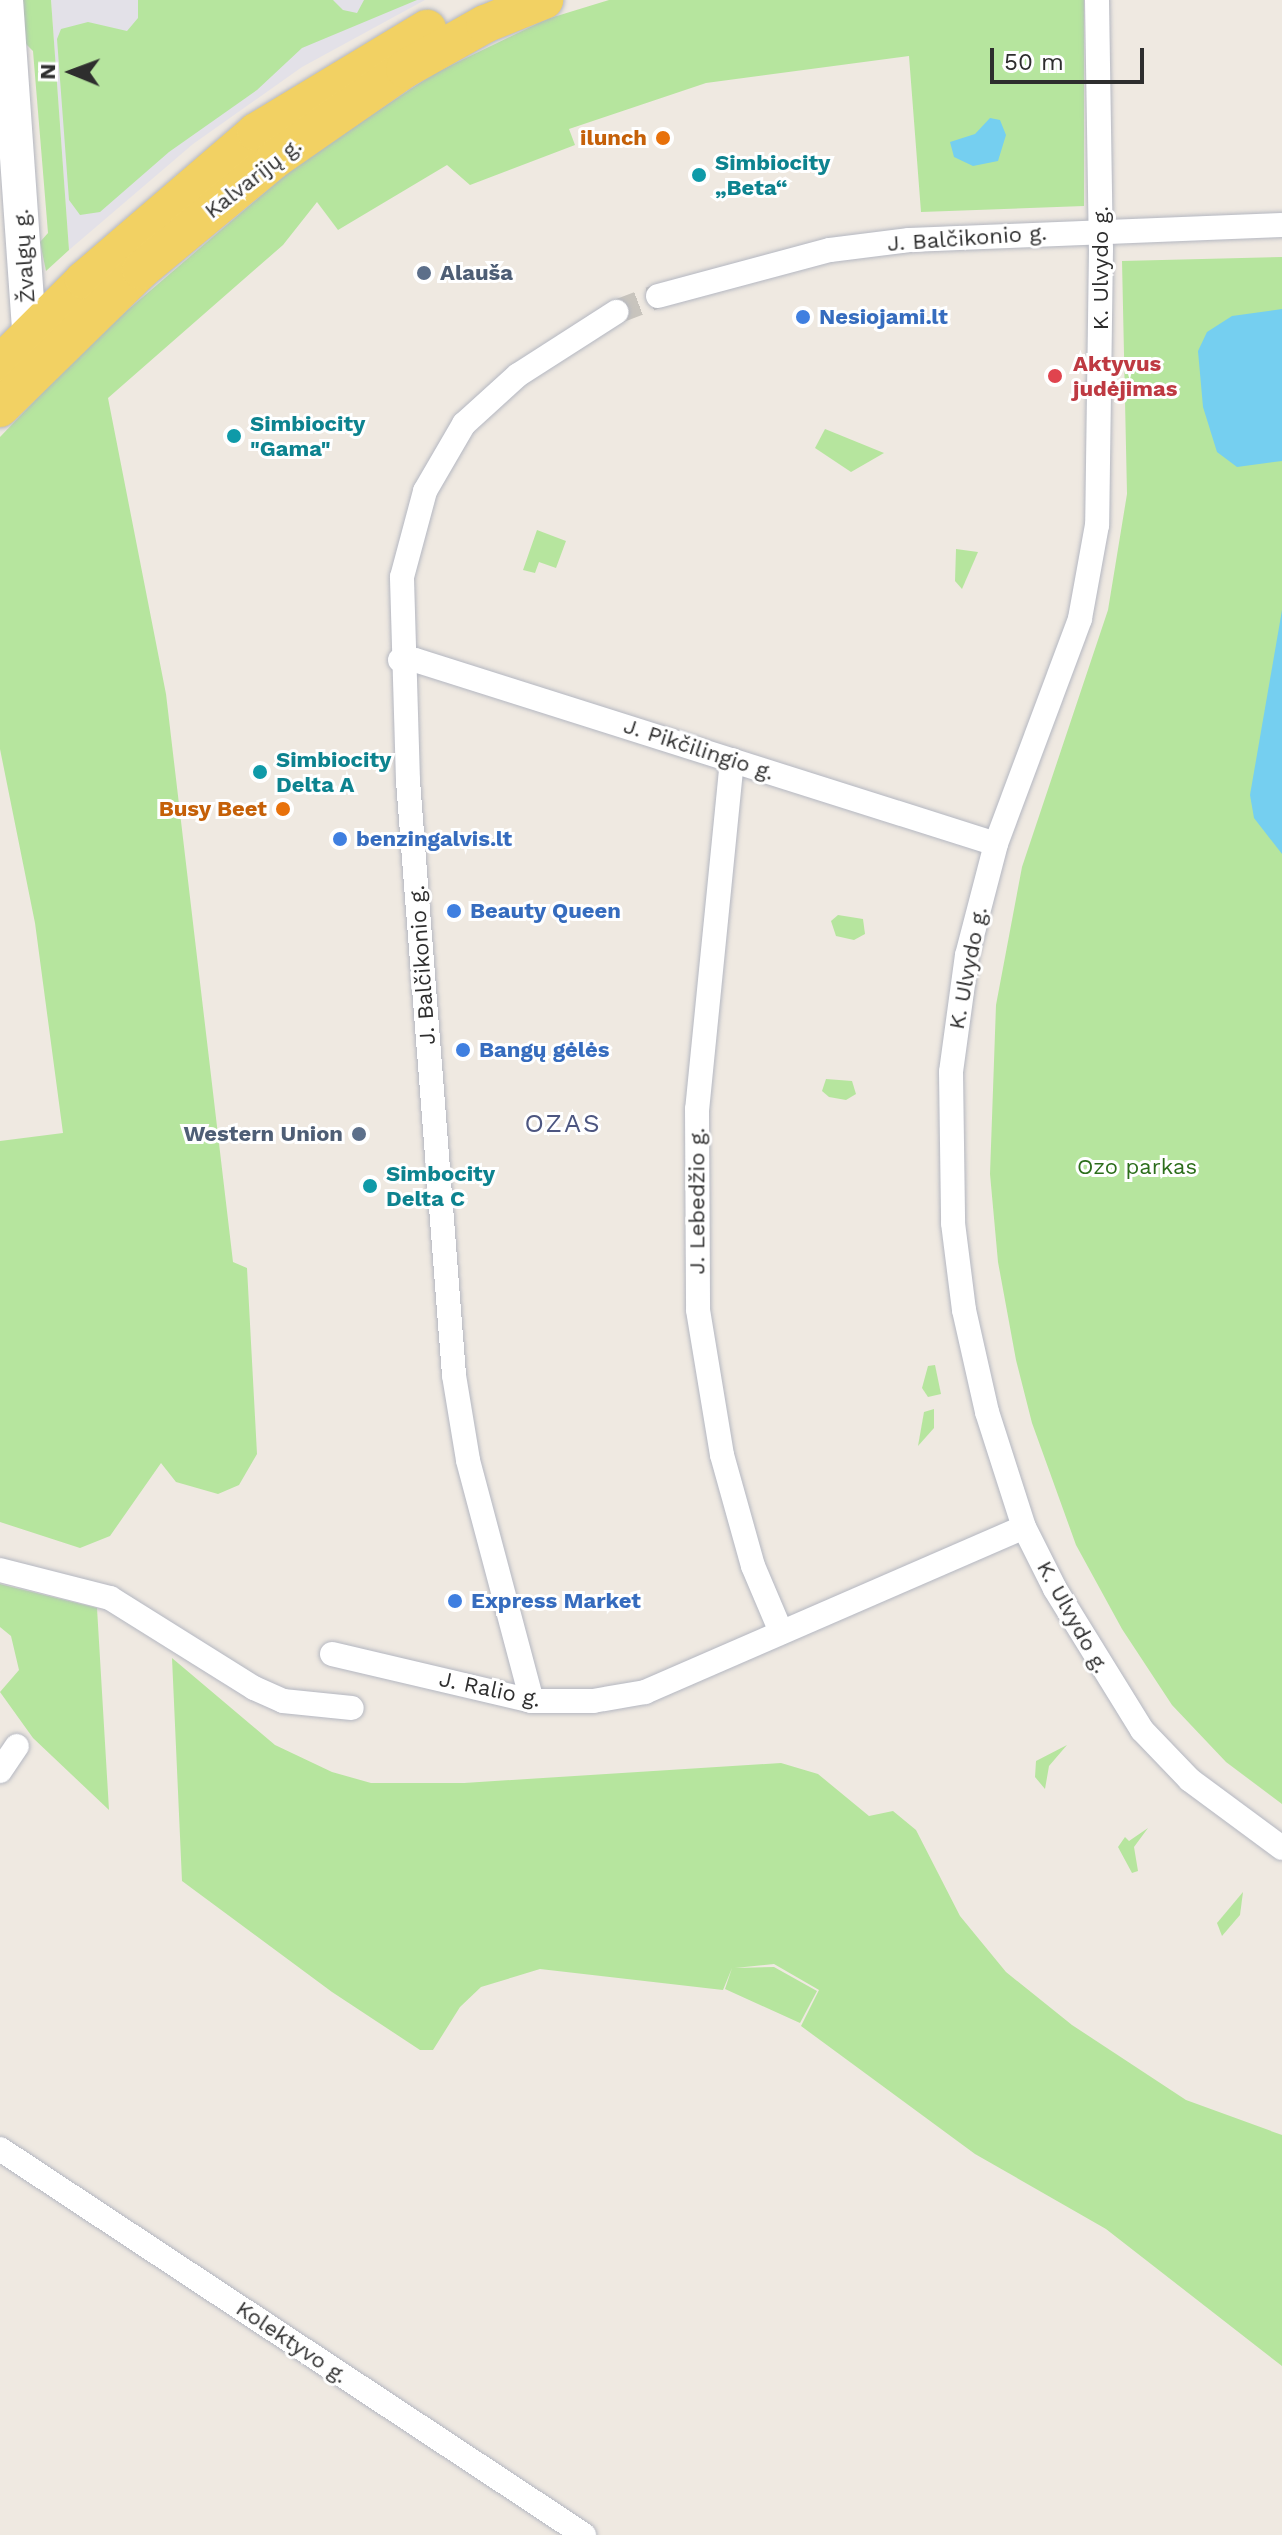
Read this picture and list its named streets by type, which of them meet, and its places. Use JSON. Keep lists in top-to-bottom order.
{
  "streets": {
    "main road": ["Kalvarijų g.", "Žvalgų g."],
    "street": [
      "J. Balčikonio g.",
      "K. Ulvydo g.",
      "J. Pikčilingio g.",
      "J. Lebedžio g.",
      "J. Ralio g.",
      "Kolektyvo g."
    ]
  },
  "crossings": [
    ["Kalvarijų g.", "Žvalgų g."],
    ["J. Balčikonio g.", "K. Ulvydo g."],
    ["J. Balčikonio g.", "J. Pikčilingio g."],
    ["J. Balčikonio g.", "J. Ralio g."],
    ["K. Ulvydo g.", "J. Pikčilingio g."],
    ["K. Ulvydo g.", "J. Ralio g."],
    ["J. Pikčilingio g.", "J. Lebedžio g."],
    ["J. Lebedžio g.", "J. Ralio g."]
  ],
  "districts": ["OZAS"],
  "parks": ["Ozo parkas"],
  "places": [
    "ilunch",
    "Simbiocity „Beta“",
    "Alauša",
    "Nesiojami.lt",
    "Aktyvus judėjimas",
    "Simbiocity \"Gama\"",
    "Simbiocity Delta A",
    "Busy Beet",
    "benzingalvis.lt",
    "Beauty Queen",
    "Bangų gėlės",
    "Western Union",
    "Simbocity Delta C",
    "Express Market"
  ],
  "scale_bar": "50 m",
  "north": "left"
}
